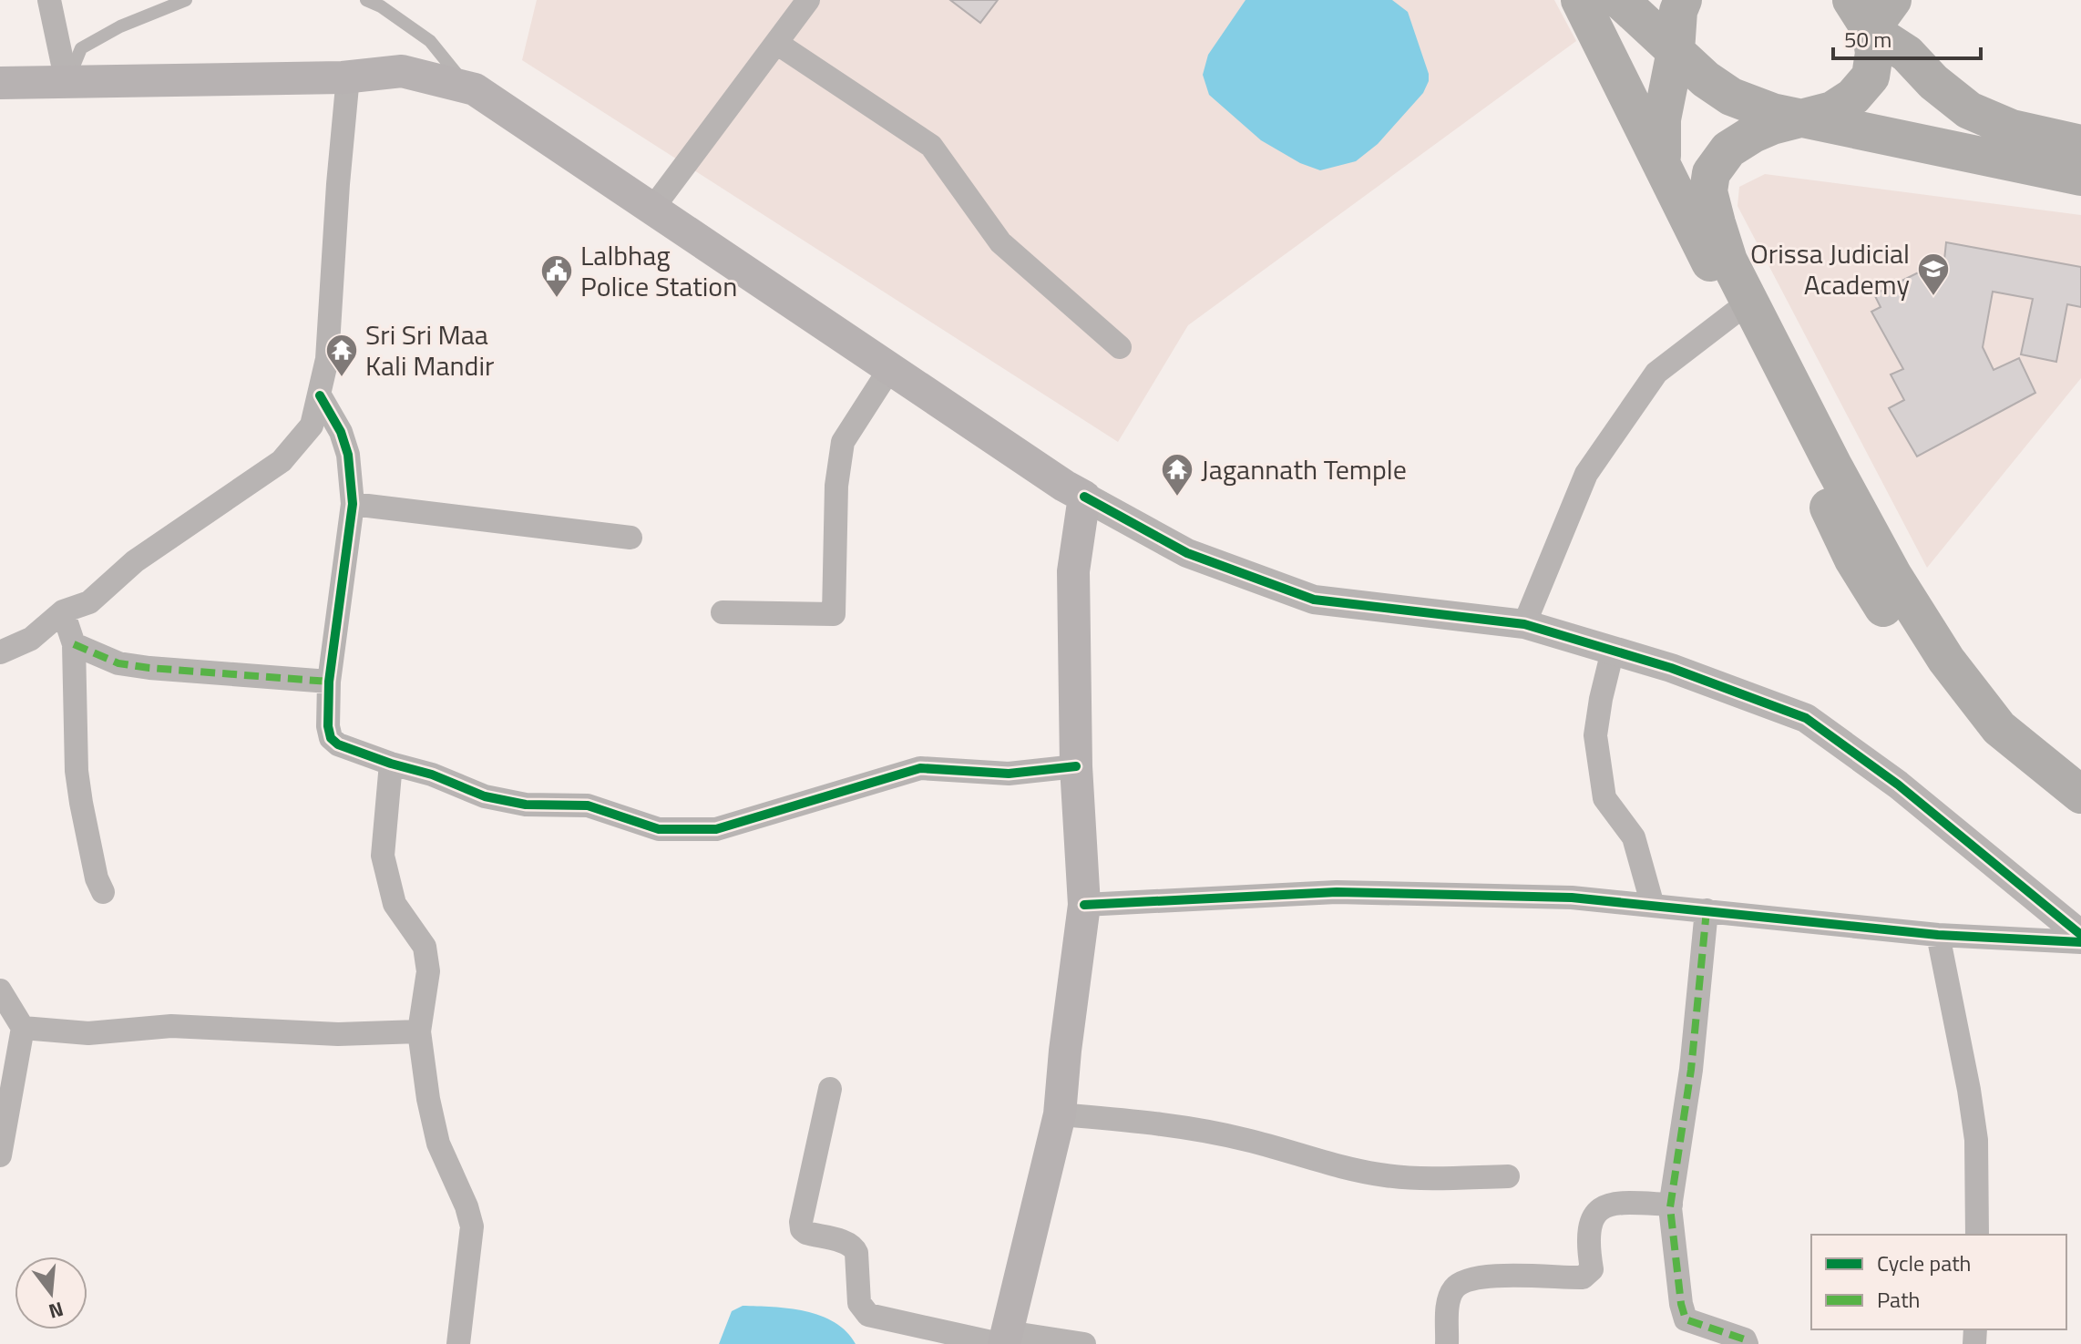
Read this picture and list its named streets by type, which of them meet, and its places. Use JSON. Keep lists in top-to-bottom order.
{
  "places": {
    "school or university": ["Orissa Judicial Academy"],
    "public building": ["Lalbhag Police Station"],
    "temple": ["Sri Sri Maa Kali Mandir", "Jagannath Temple"]
  },
  "legend": ["Cycle path", "Path"],
  "scale_bar": "50 m",
  "north": "bottom"
}
